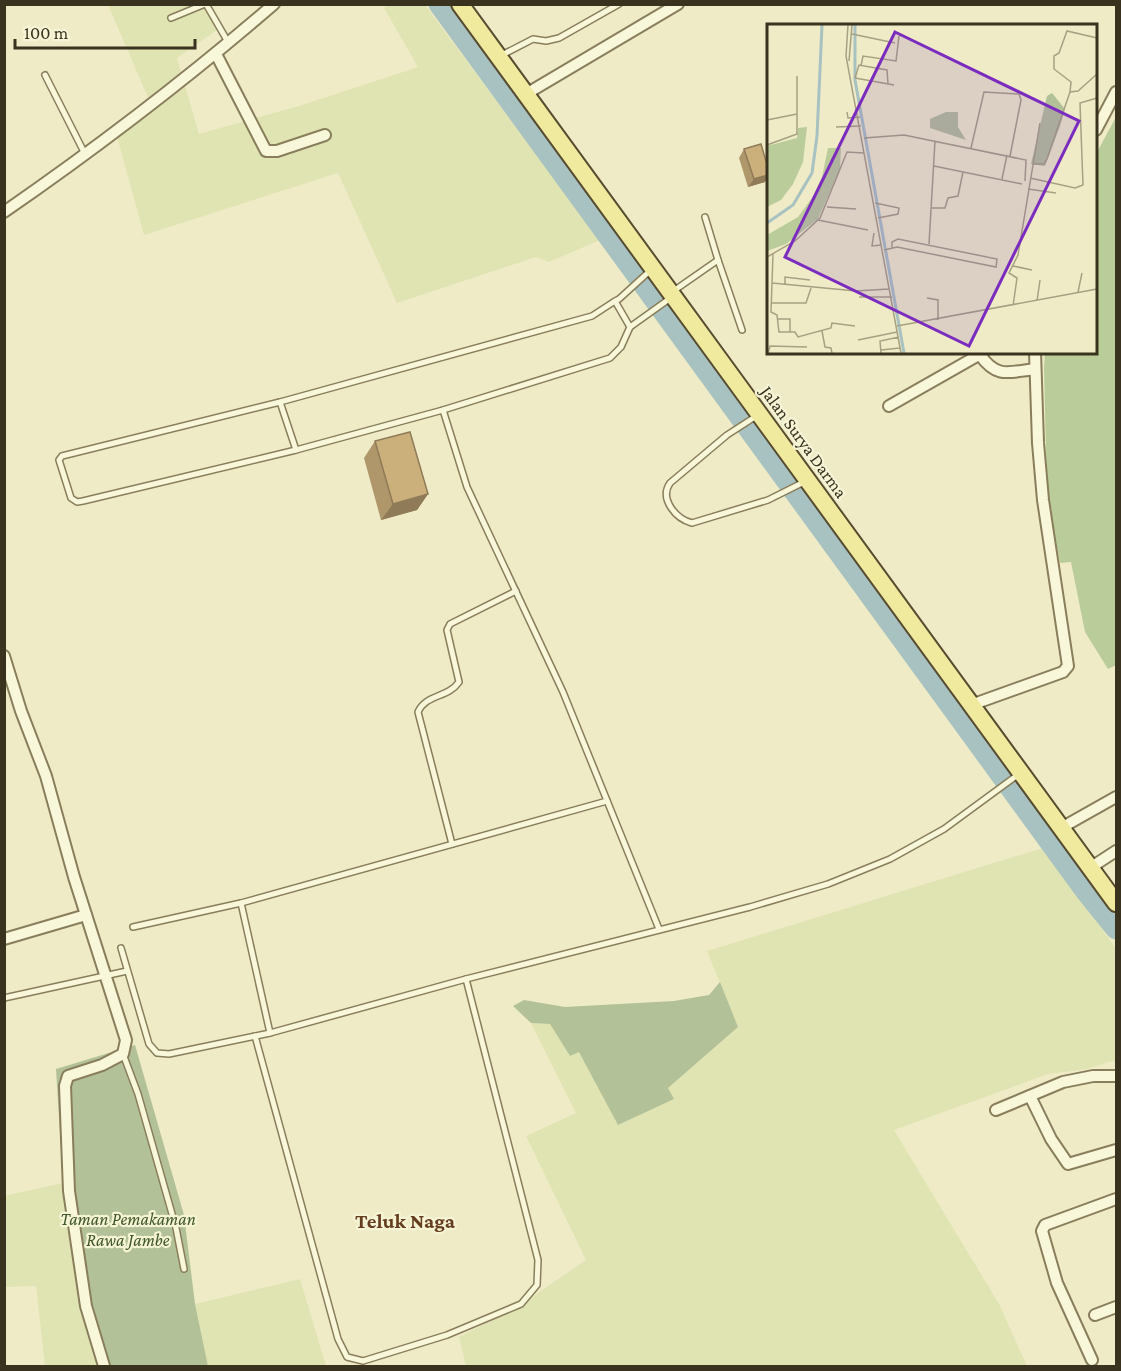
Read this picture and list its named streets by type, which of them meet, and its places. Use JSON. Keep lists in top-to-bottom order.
{
  "streets": {
    "main road": ["Jalan Surya Darma"]
  },
  "districts": ["Teluk Naga"],
  "parks": ["Taman Pemakaman Rawa Jambe"],
  "scale_bar": "100 m"
}
